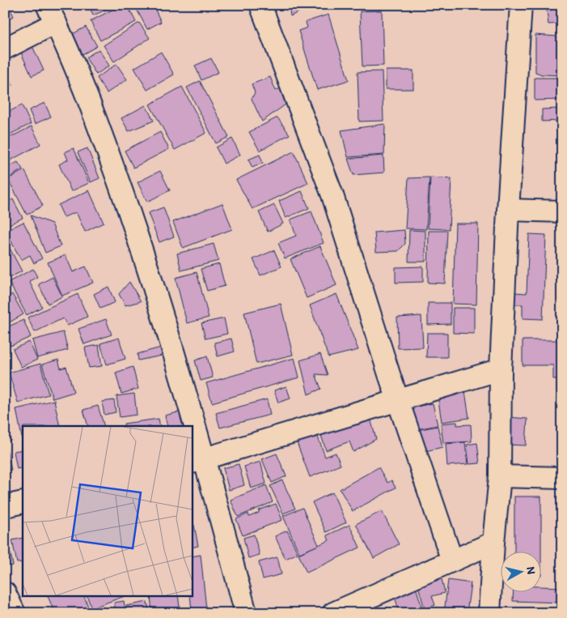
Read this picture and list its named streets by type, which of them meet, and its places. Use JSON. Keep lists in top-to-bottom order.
{
  "north": "right"
}
